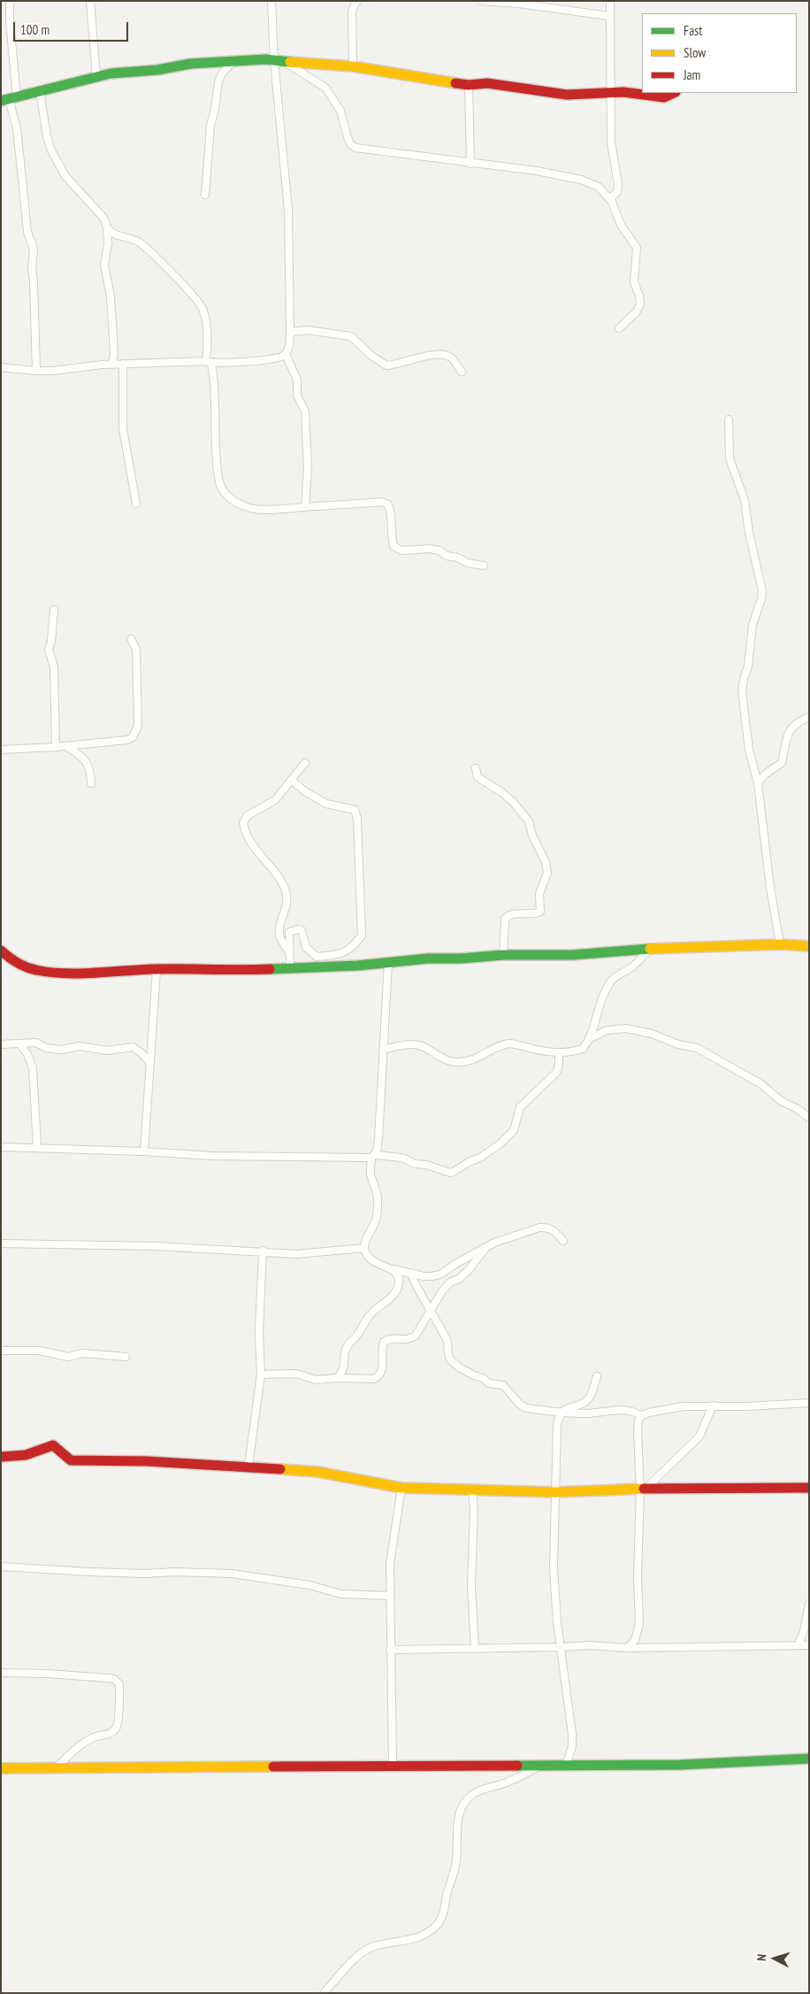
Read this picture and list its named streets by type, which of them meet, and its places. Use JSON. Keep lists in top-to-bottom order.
{
  "legend": ["Fast", "Slow", "Jam"],
  "scale_bar": "100 m",
  "north": "left"
}
